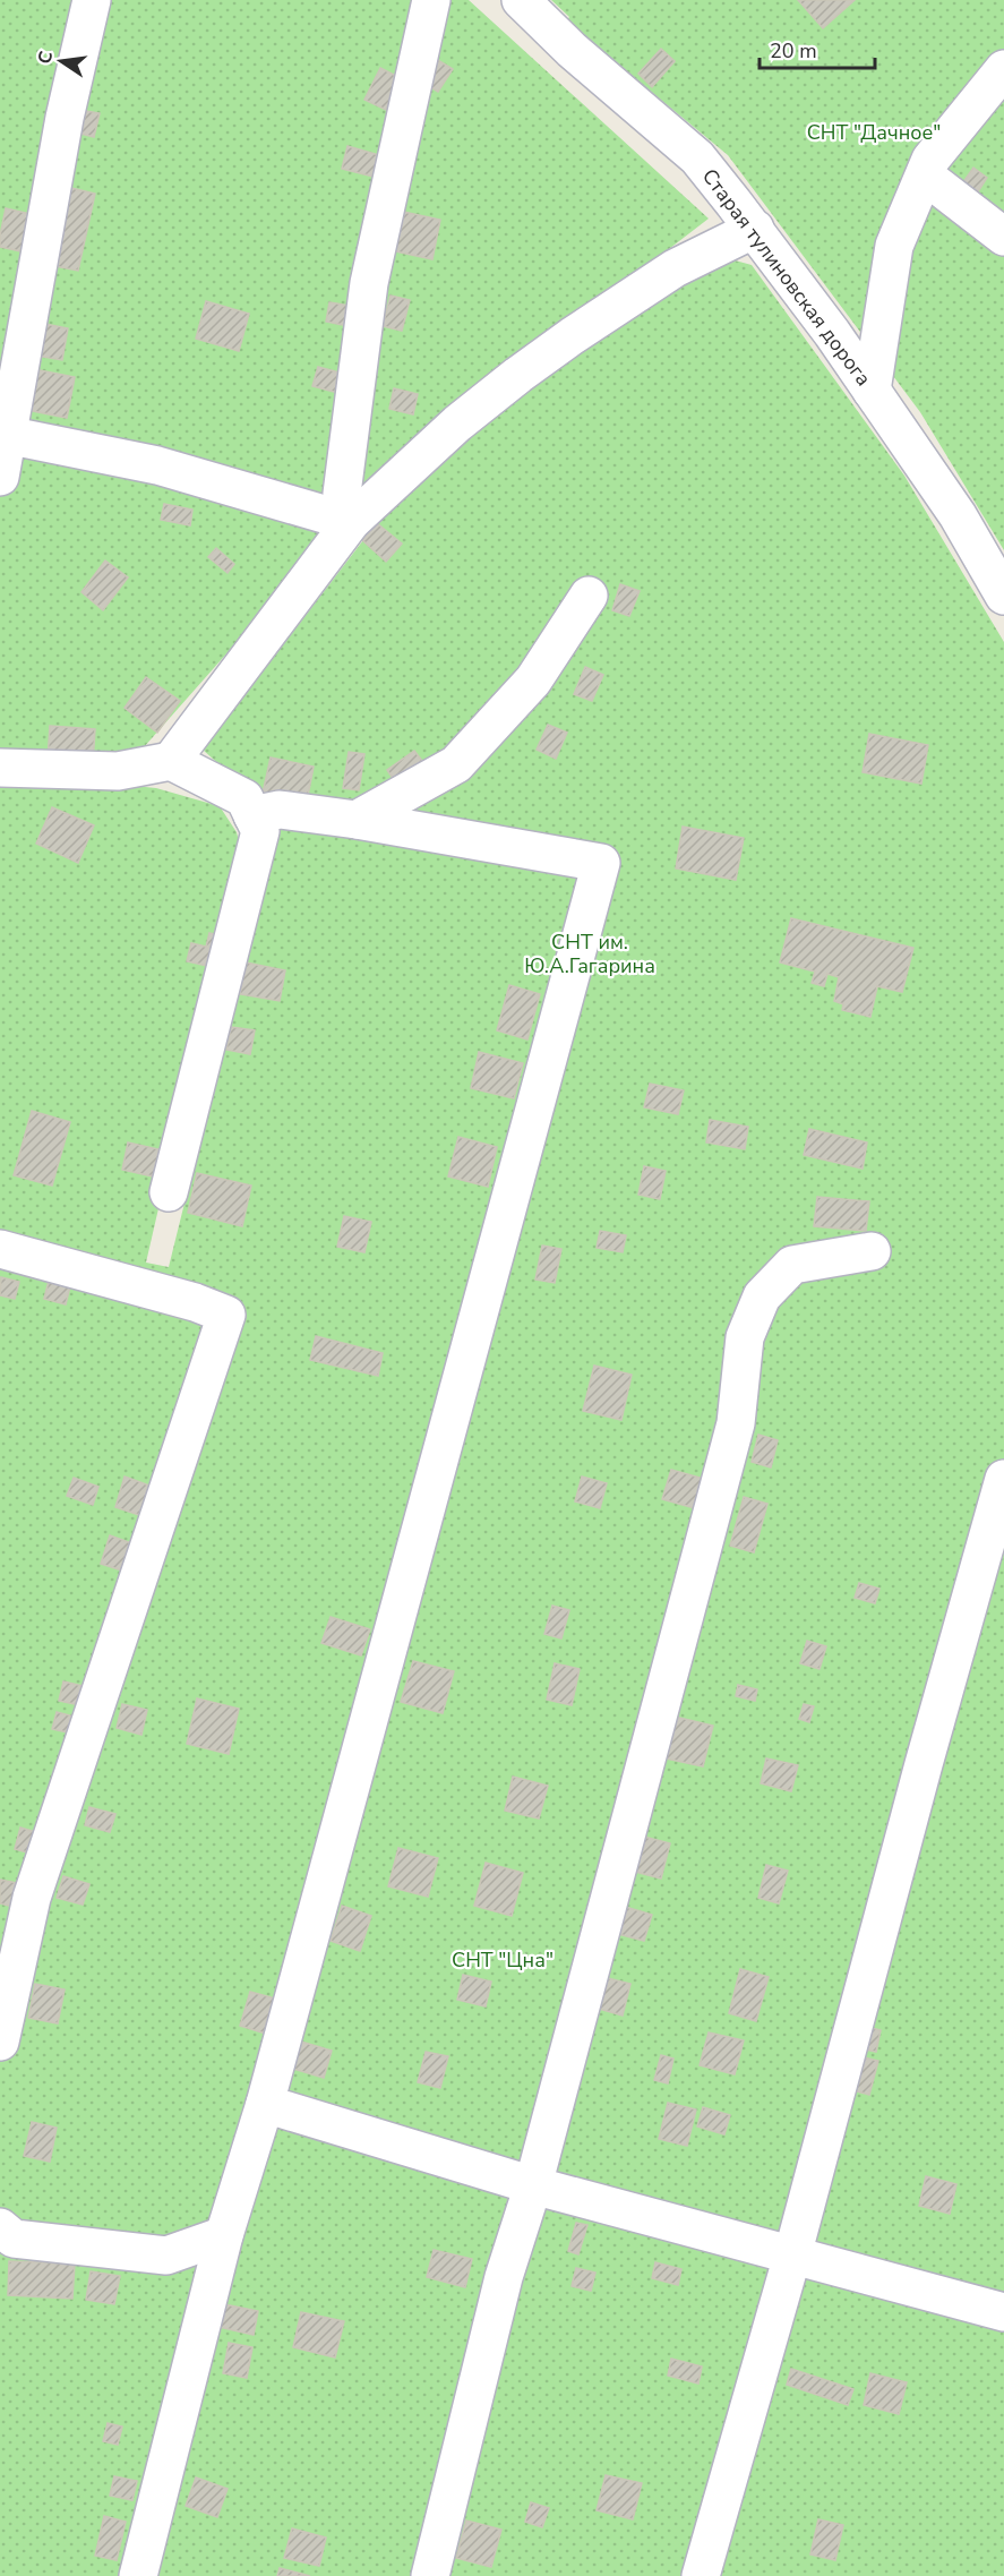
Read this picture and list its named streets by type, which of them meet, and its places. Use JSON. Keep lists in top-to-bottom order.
{
  "streets": {
    "street": ["Старая тулиновская дорога"]
  },
  "parks": ["СНТ \"Дачное\"", "СНТ им. Ю.А.Гагарина", "СНТ \"Цна\""],
  "scale_bar": "20 m",
  "north": "left"
}
